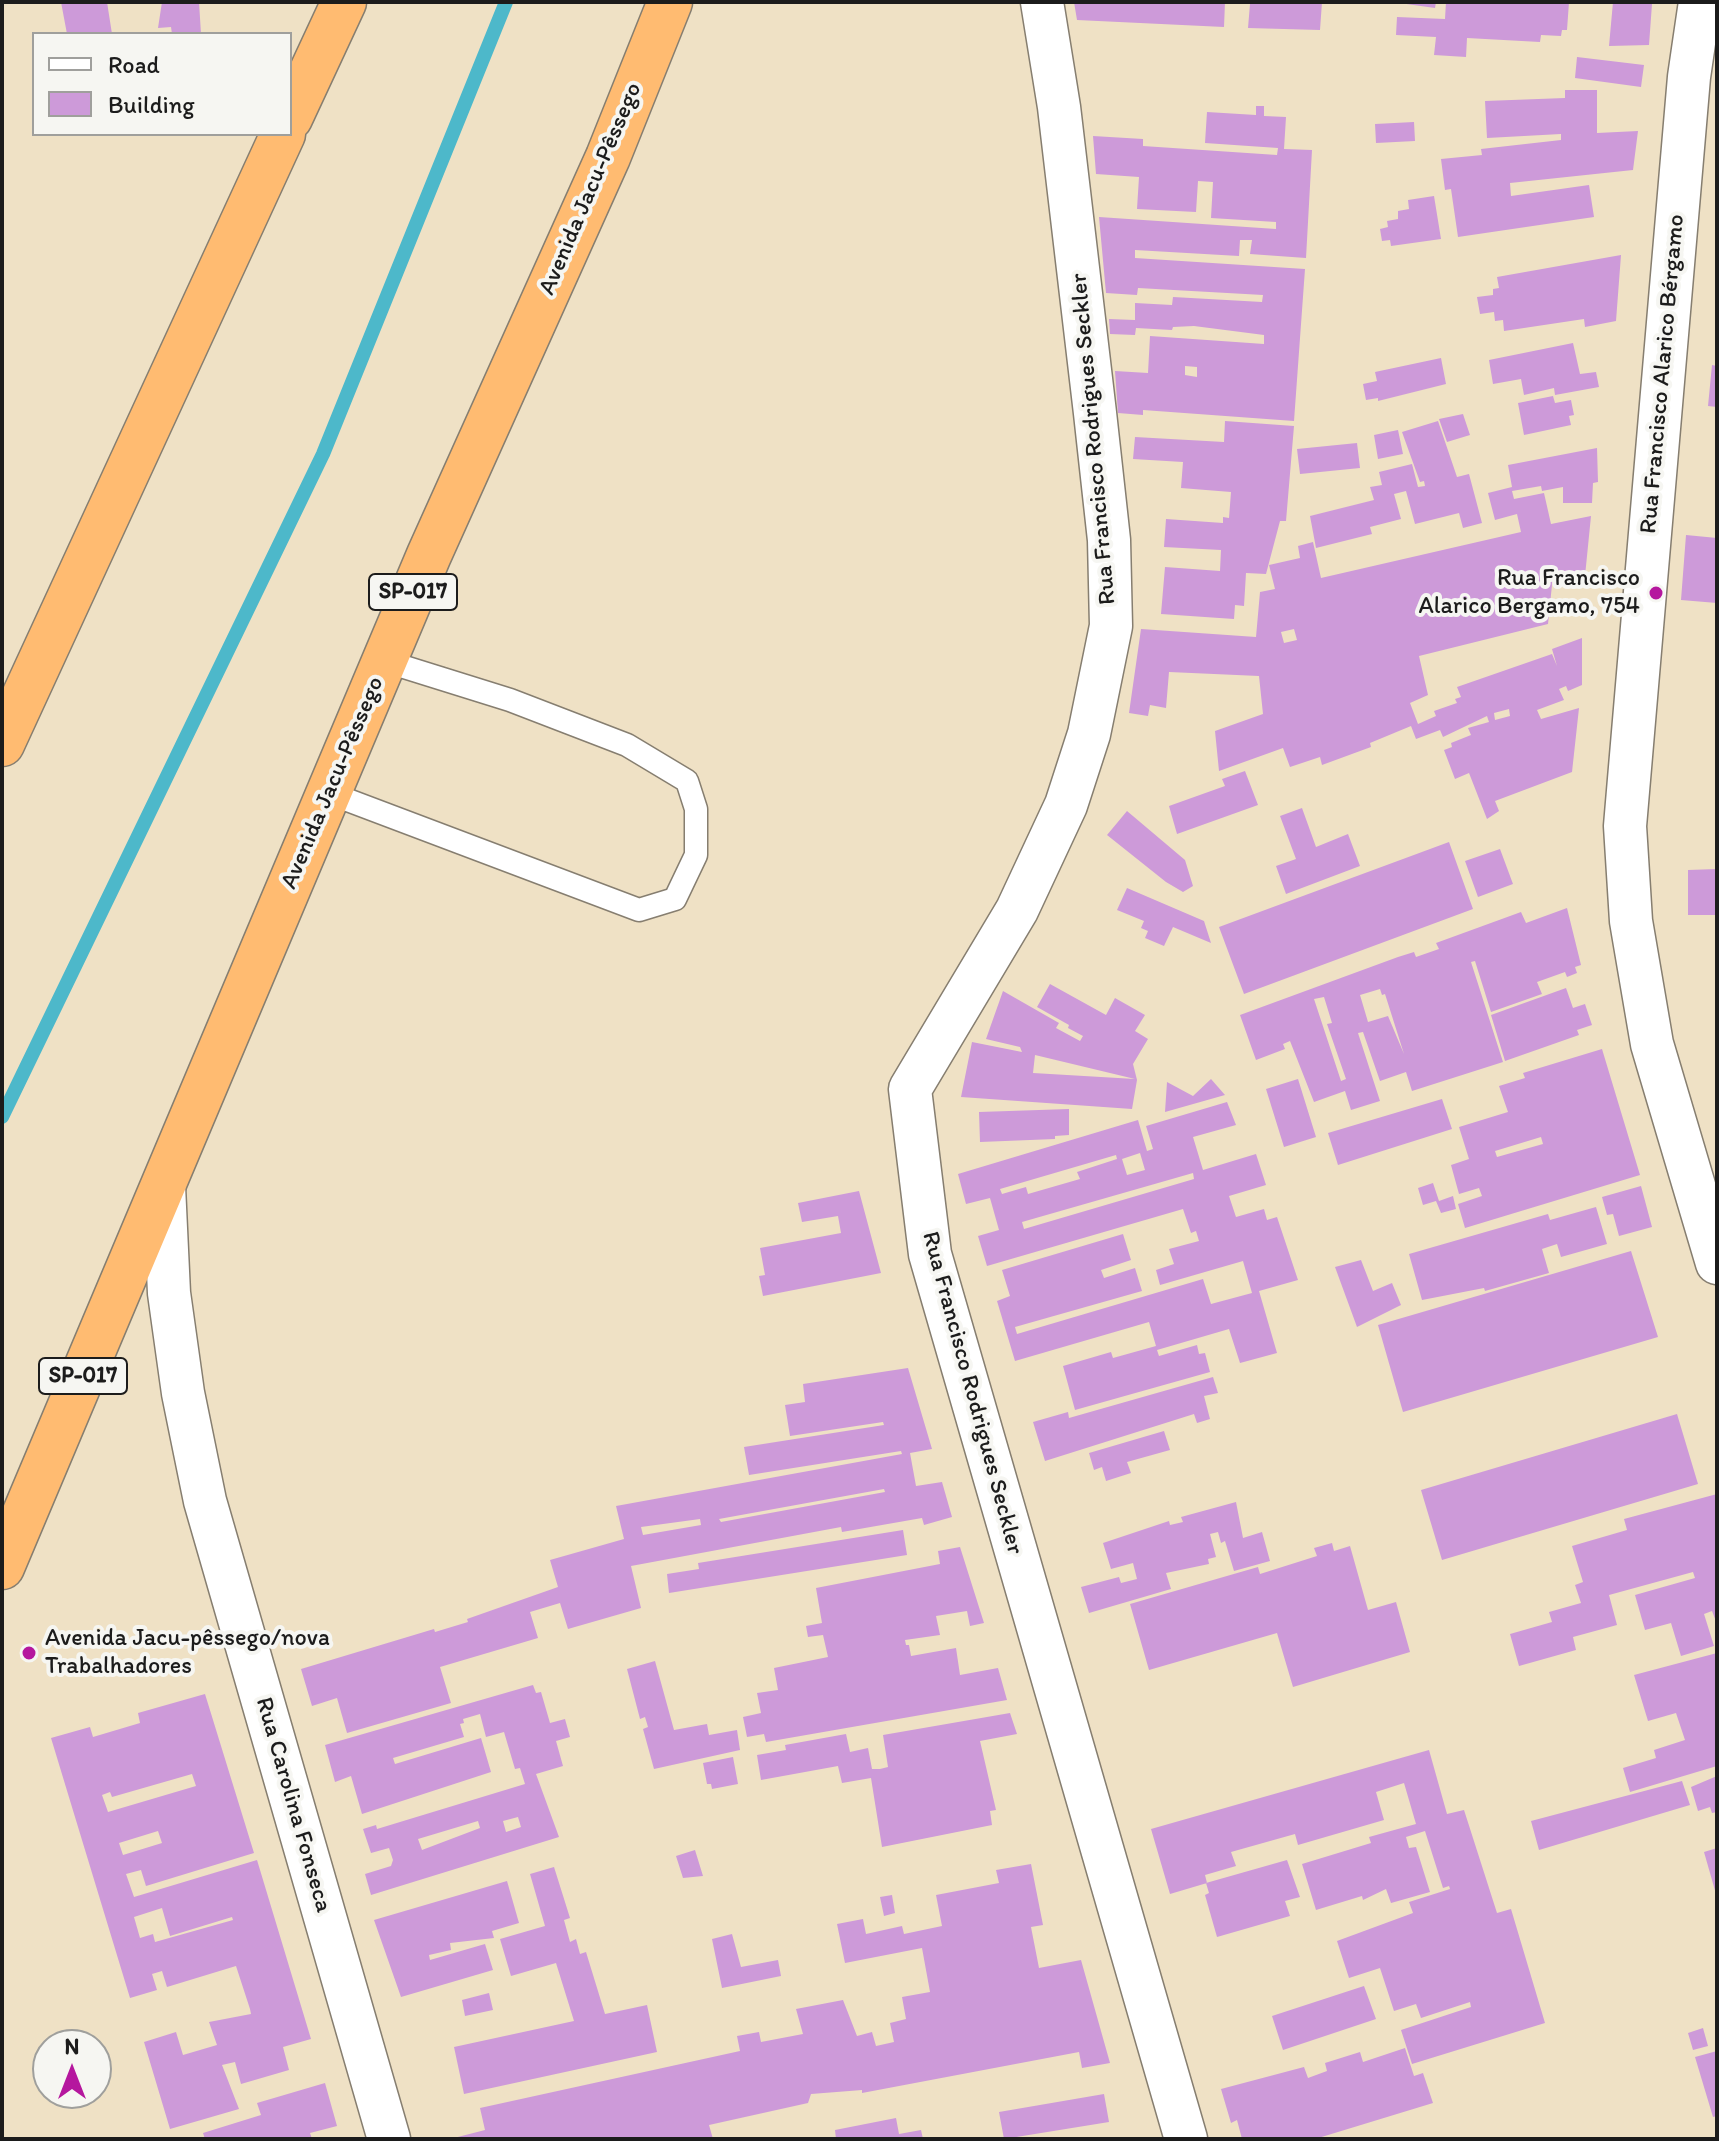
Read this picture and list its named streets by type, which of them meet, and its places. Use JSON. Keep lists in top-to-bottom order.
{
  "streets": {
    "highway": ["Avenida Jacu-Pêssego", "SP-017"],
    "street": ["Rua Francisco Alarico Bérgamo", "Rua Francisco Rodrigues Seckler", "Rua Carolina Fonseca"]
  },
  "crossings": [
    ["Avenida Jacu-Pêssego", "Rua Carolina Fonseca"]
  ],
  "places": ["Rua Francisco Alarico Bergamo, 754", "Avenida Jacu-pêssego/nova Trabalhadores"],
  "legend": ["Road", "Building"],
  "north": "top"
}
